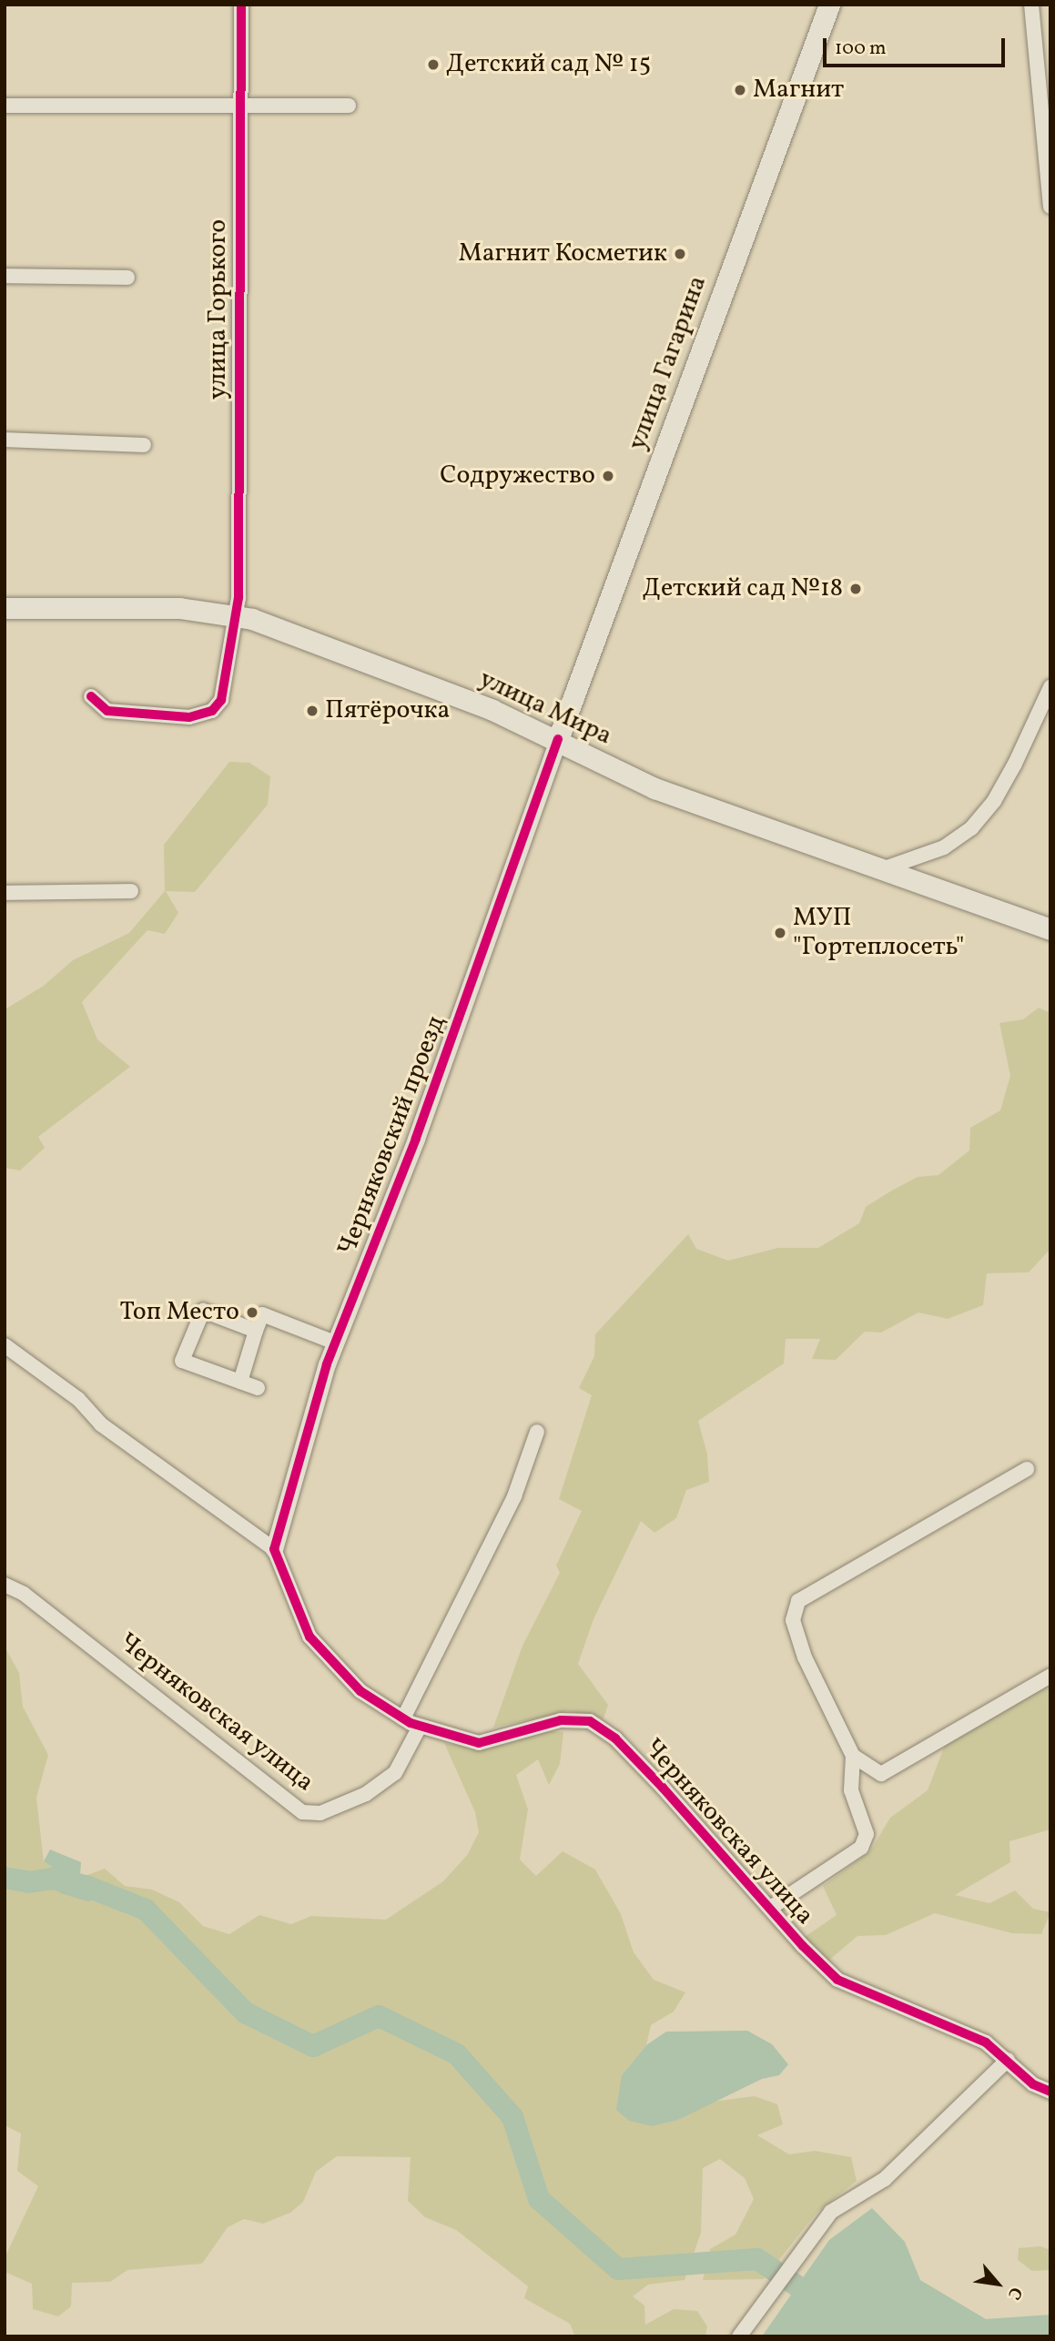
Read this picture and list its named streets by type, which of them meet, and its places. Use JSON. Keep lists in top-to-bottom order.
{
  "streets": {
    "main road": ["улица Гагарина", "улица Мира"],
    "street": ["улица Горького", "Черняковский проезд", "Черняковская улица"]
  },
  "crossings": [
    ["улица Горького", "улица Мира"],
    ["улица Гагарина", "улица Мира"],
    ["улица Гагарина", "Черняковский проезд"],
    ["улица Мира", "Черняковский проезд"],
    ["Черняковский проезд", "Черняковская улица"]
  ],
  "places": [
    "Детский сад № 15",
    "Магнит",
    "Магнит Косметик",
    "Содружество",
    "Детский сад №18",
    "Пятёрочка",
    "МУП \"Гортеплосеть\"",
    "Топ Место"
  ],
  "scale_bar": "100 m",
  "north": "bottom right"
}
